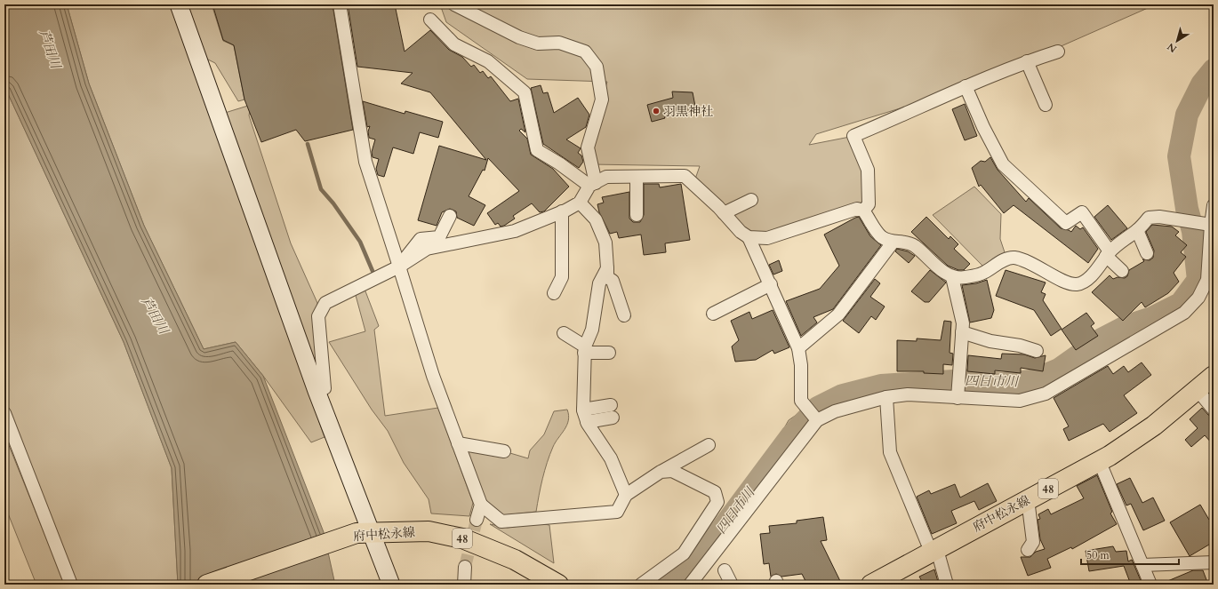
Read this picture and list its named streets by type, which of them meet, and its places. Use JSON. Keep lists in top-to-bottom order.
{
  "streets": {
    "main road": ["48", "府中松永線"]
  },
  "water": ["芦田川", "四日市川"],
  "places": ["羽黒神社"],
  "scale_bar": "50 m",
  "north": "bottom left"
}
